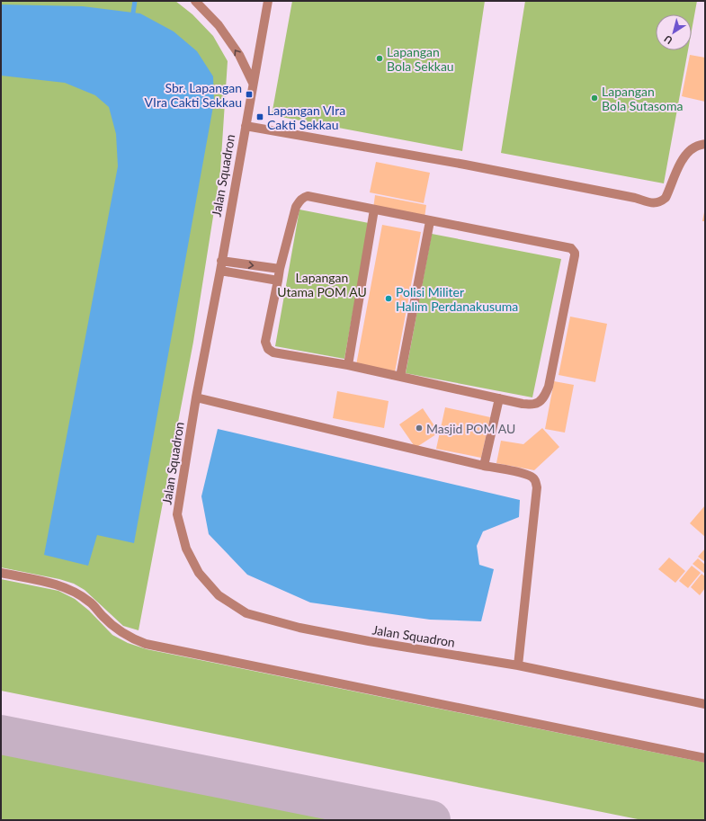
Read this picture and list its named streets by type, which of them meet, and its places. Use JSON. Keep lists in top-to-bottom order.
{
  "streets": {
    "lane": ["Jalan Squadron"]
  },
  "parks": ["Lapangan Utama POM AU"],
  "places": {
    "other": [
      "Lapangan Bola Sekkau",
      "Lapangan Bola Sutasoma",
      "Polisi Militer Halim Perdanakusuma",
      "Masjid POM AU"
    ],
    "transit": ["Sbr. Lapangan VIra Cakti Sekkau", "Lapangan VIra Cakti Sekkau"]
  },
  "north": "bottom left"
}
